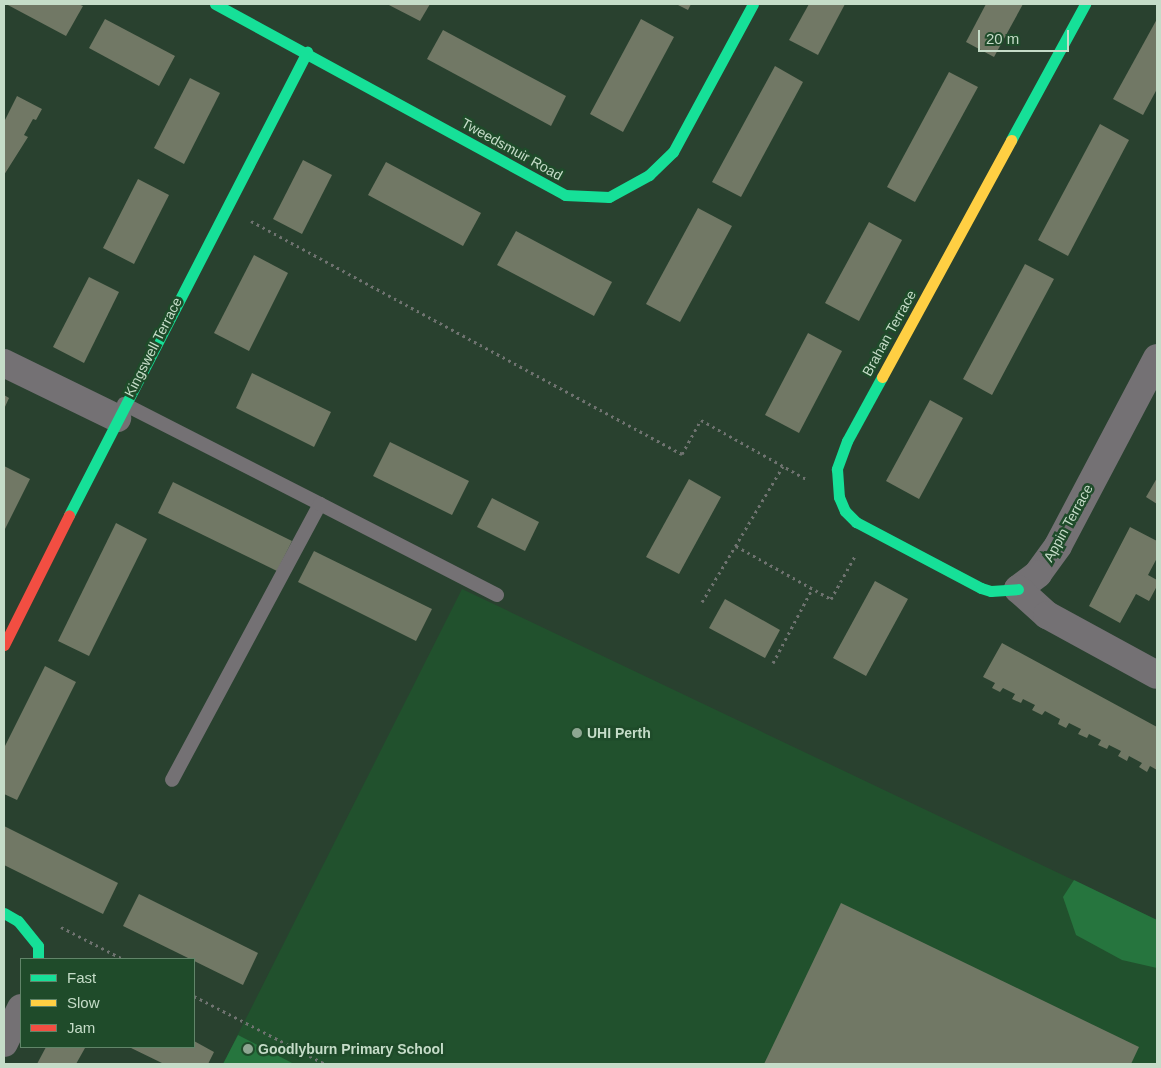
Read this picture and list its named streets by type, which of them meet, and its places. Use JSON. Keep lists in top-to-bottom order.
{
  "streets": {
    "street": [
      "Tweedsmuir Road",
      "Brahan Terrace",
      "Kingswell Terrace",
      "Appin Terrace"
    ]
  },
  "crossings": [
    ["Tweedsmuir Road", "Kingswell Terrace"]
  ],
  "places": ["UHI Perth", "Goodlyburn Primary School"],
  "legend": ["Fast", "Slow", "Jam"],
  "scale_bar": "20 m"
}
